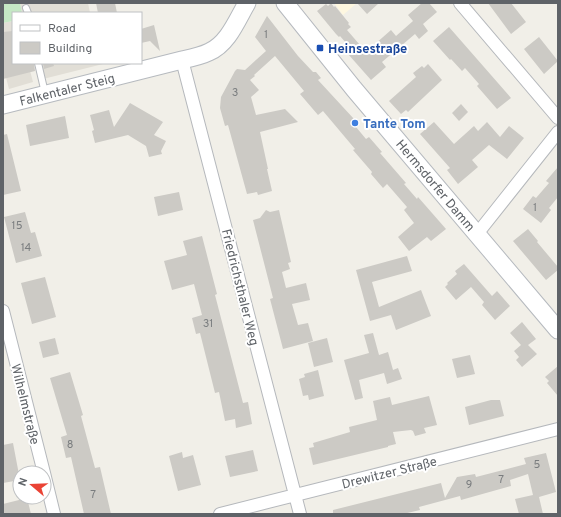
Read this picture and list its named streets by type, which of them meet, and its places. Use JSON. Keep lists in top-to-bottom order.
{
  "streets": {
    "main road": ["Falkentaler Steig", "Hermsdorfer Damm"],
    "street": ["Friedrichsthaler Weg", "Wilhelmstraße", "Drewitzer Straße"]
  },
  "crossings": [
    ["Falkentaler Steig", "Friedrichsthaler Weg"],
    ["Friedrichsthaler Weg", "Drewitzer Straße"]
  ],
  "places": {
    "transit": ["Heinsestraße"],
    "other": ["Tante Tom"]
  },
  "house_numbers": [
    "1",
    "3",
    "1",
    "15",
    "14",
    "31",
    "8",
    "5",
    "7",
    "9",
    "7"
  ],
  "legend": ["Road", "Building"],
  "north": "left"
}
